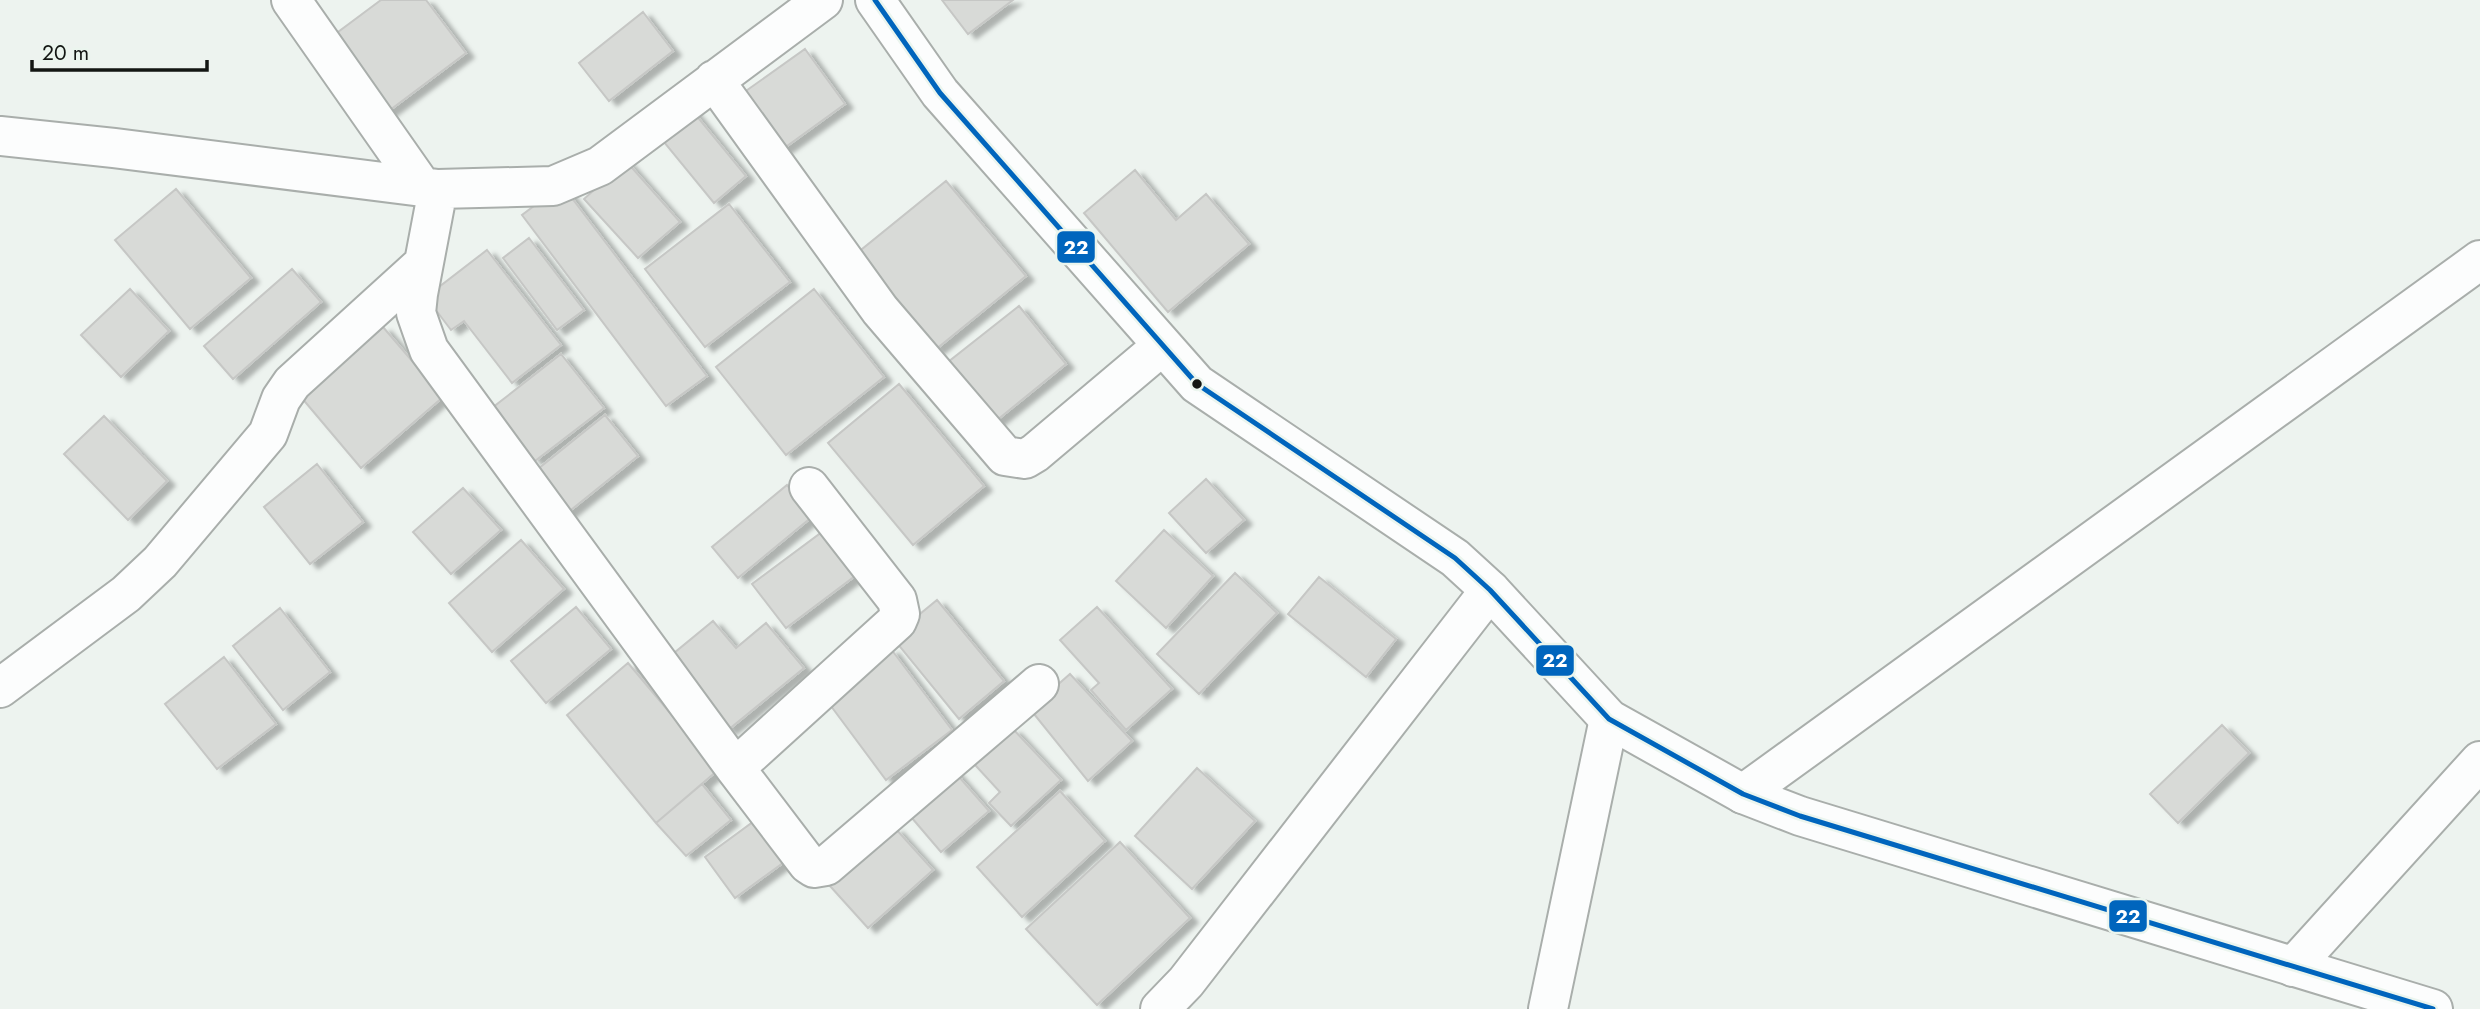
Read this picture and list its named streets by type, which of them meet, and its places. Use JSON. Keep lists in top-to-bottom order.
{
  "lines": ["transit line 22"],
  "scale_bar": "20 m"
}
